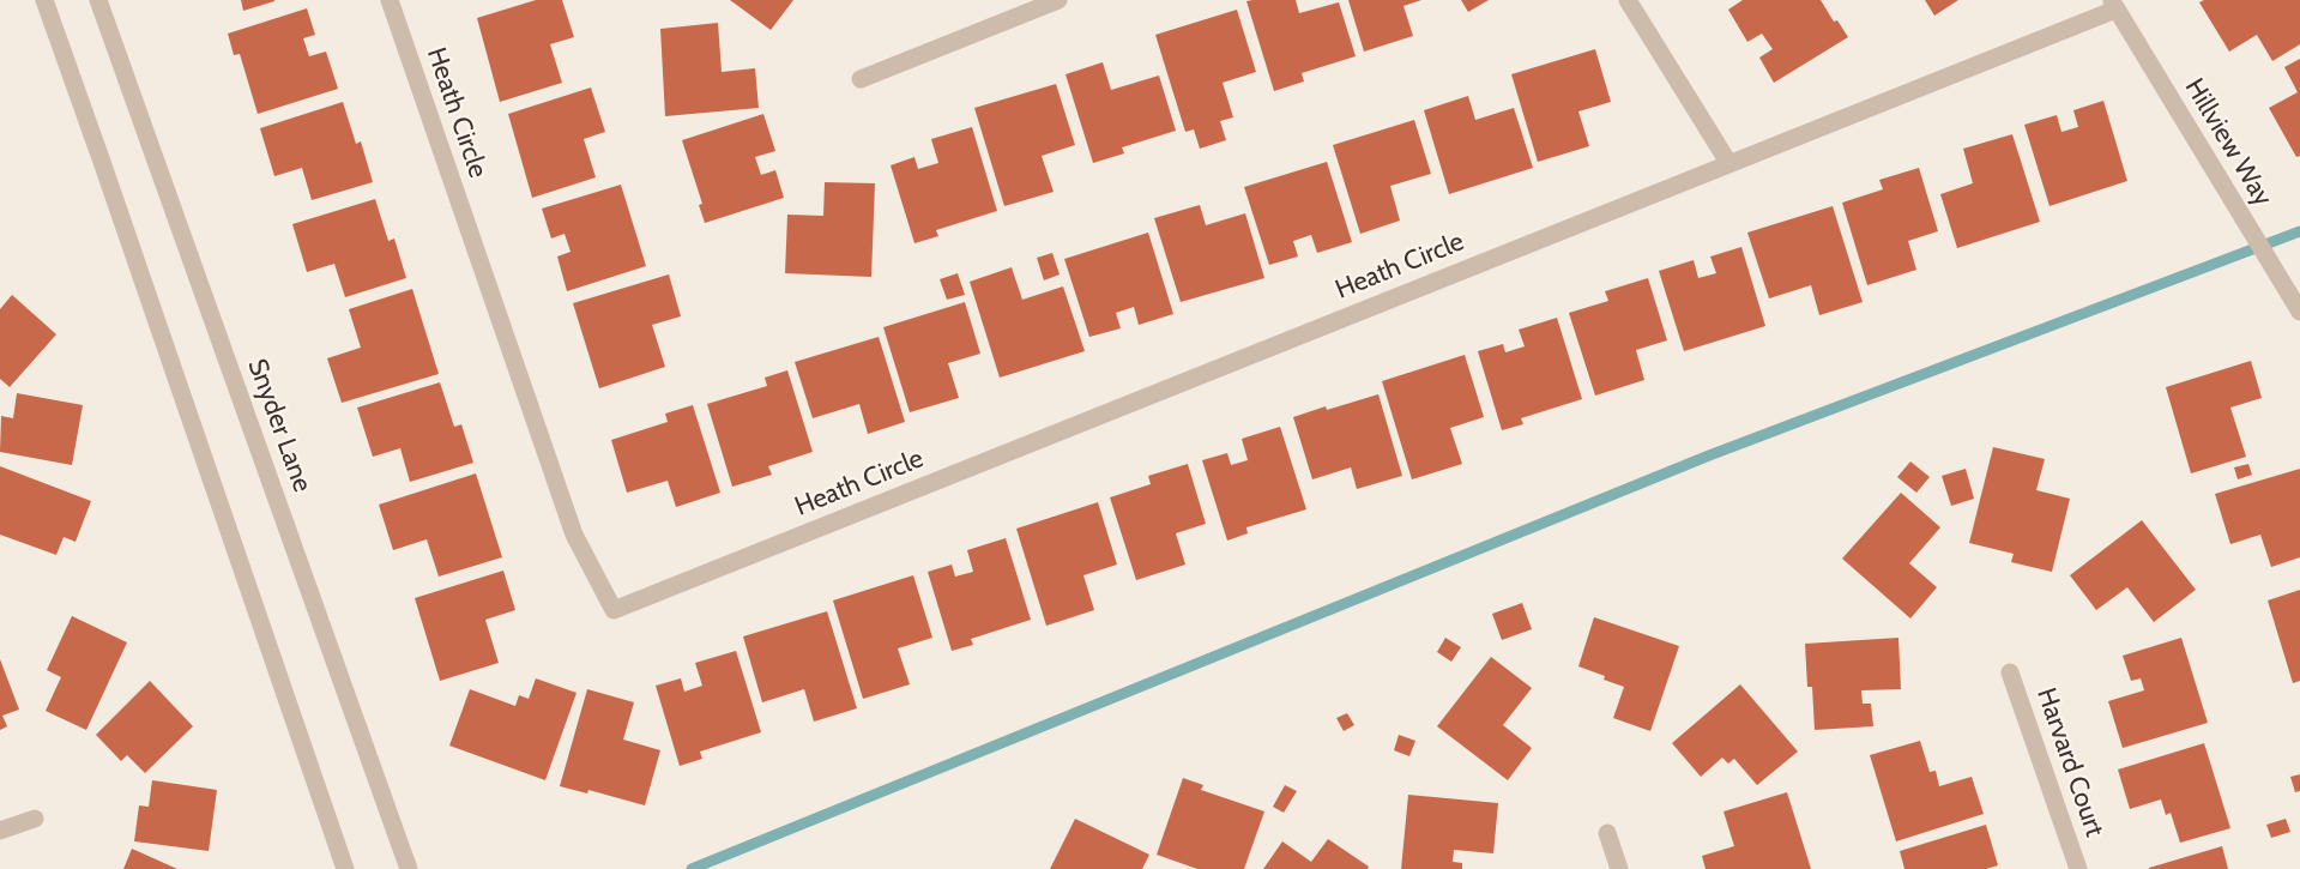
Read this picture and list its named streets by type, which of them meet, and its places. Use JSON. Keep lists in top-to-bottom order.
{
  "streets": {
    "street": [
      "Heath Circle",
      "Hillview Way",
      "Snyder Lane",
      "Harvard Court"
    ]
  },
  "crossings": [
    ["Heath Circle", "Hillview Way"]
  ]
}
